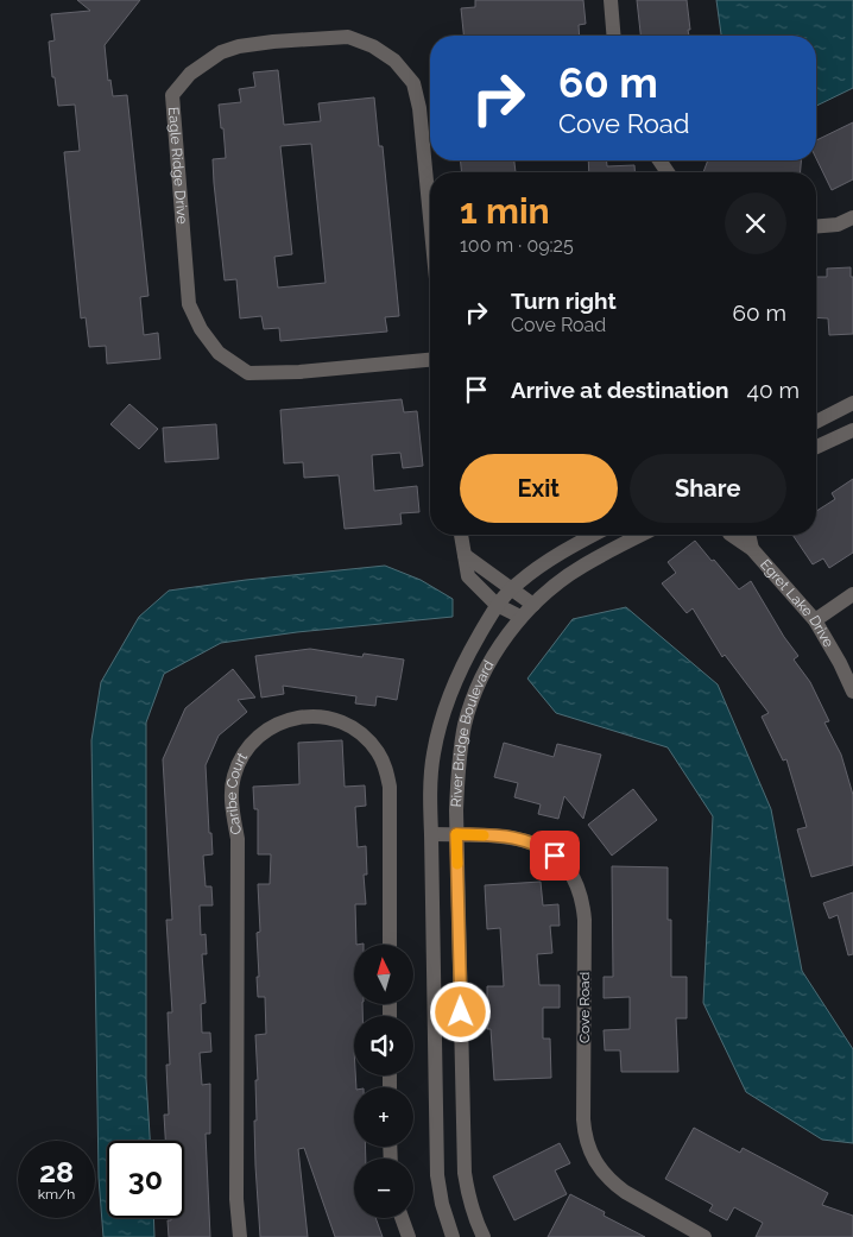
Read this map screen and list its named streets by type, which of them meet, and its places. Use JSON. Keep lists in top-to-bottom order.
{
  "streets": {
    "street": [
      "Eagle Ridge Drive",
      "Egret Lake Drive",
      "River Bridge Boulevard",
      "Caribe Court",
      "Cove Road"
    ]
  },
  "crossings": [
    ["River Bridge Boulevard", "Cove Road"]
  ],
  "north": "top",
  "page": {
    "turn": ["60 m", "Cove Road"],
    "heading": ["1 min", "100 m · 09:25"],
    "list": [
      {
        "name": "Turn right",
        "note": "Cove Road",
        "value": "60 m"
      },
      {
        "name": "Arrive at destination",
        "value": "40 m"
      }
    ],
    "buttons": ["Exit", "Share"],
    "map_buttons": ["+", "−"],
    "speed": "28 km/h",
    "limit": "30"
  }
}
